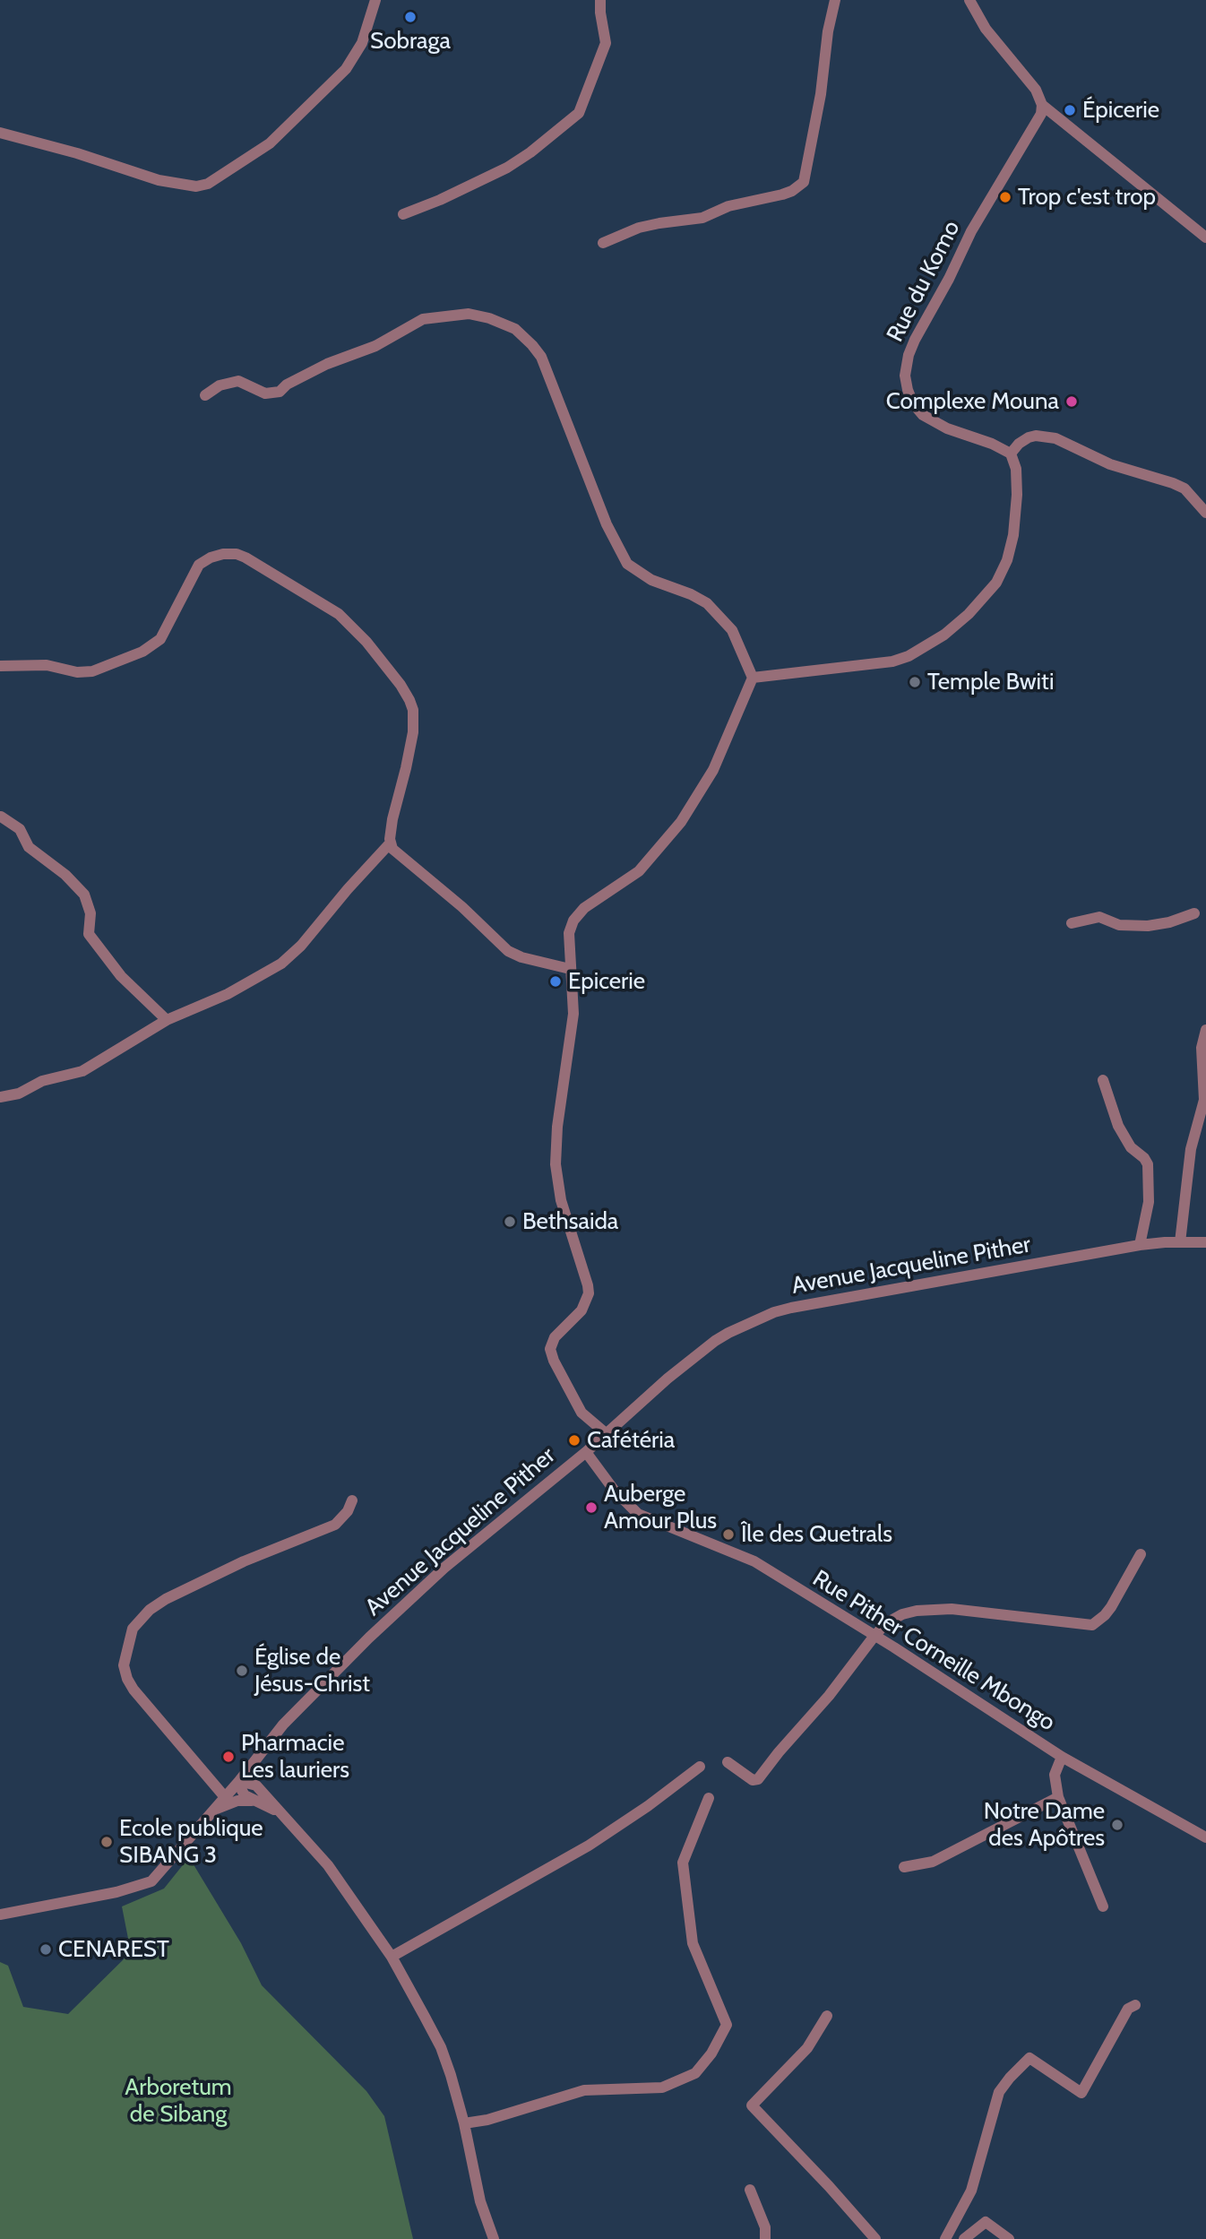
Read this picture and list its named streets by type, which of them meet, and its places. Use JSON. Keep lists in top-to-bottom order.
{
  "streets": {
    "street": ["Rue du Komo", "Avenue Jacqueline Pither", "Rue Pither Corneille Mbongo"]
  },
  "crossings": [
    ["Avenue Jacqueline Pither", "Rue Pither Corneille Mbongo"]
  ],
  "parks": ["Arboretum de Sibang"],
  "places": [
    "Sobraga",
    "Épicerie",
    "Trop c'est trop",
    "Complexe Mouna",
    "Temple Bwiti",
    "Epicerie",
    "Bethsaida",
    "Cafétéria",
    "Auberge Amour Plus",
    "Île des Quetrals",
    "Église de Jésus-Christ",
    "Pharmacie Les lauriers",
    "Notre Dame des Apôtres",
    "Ecole publique SIBANG 3",
    "CENAREST"
  ]
}
